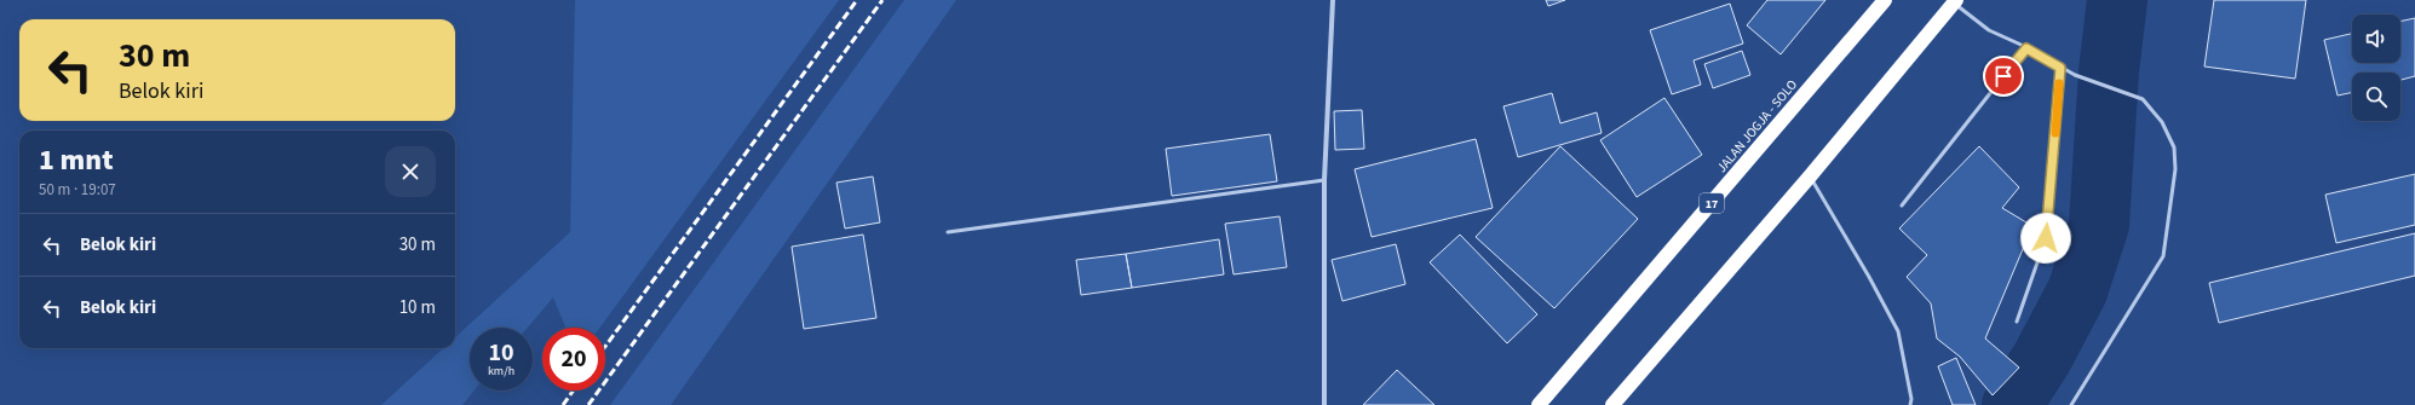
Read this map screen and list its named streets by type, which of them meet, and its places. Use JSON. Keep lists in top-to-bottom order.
{
  "streets": {
    "highway": ["JALAN JOGJA - SOLO", "17"]
  },
  "page": {
    "turn": ["30 m", "Belok kiri"],
    "heading": ["1 mnt", "50 m · 19:07"],
    "list": [
      {
        "name": "Belok kiri",
        "value": "30 m"
      },
      {
        "name": "Belok kiri",
        "value": "10 m"
      }
    ],
    "speed": "10 km/h",
    "limit": "20"
  }
}
